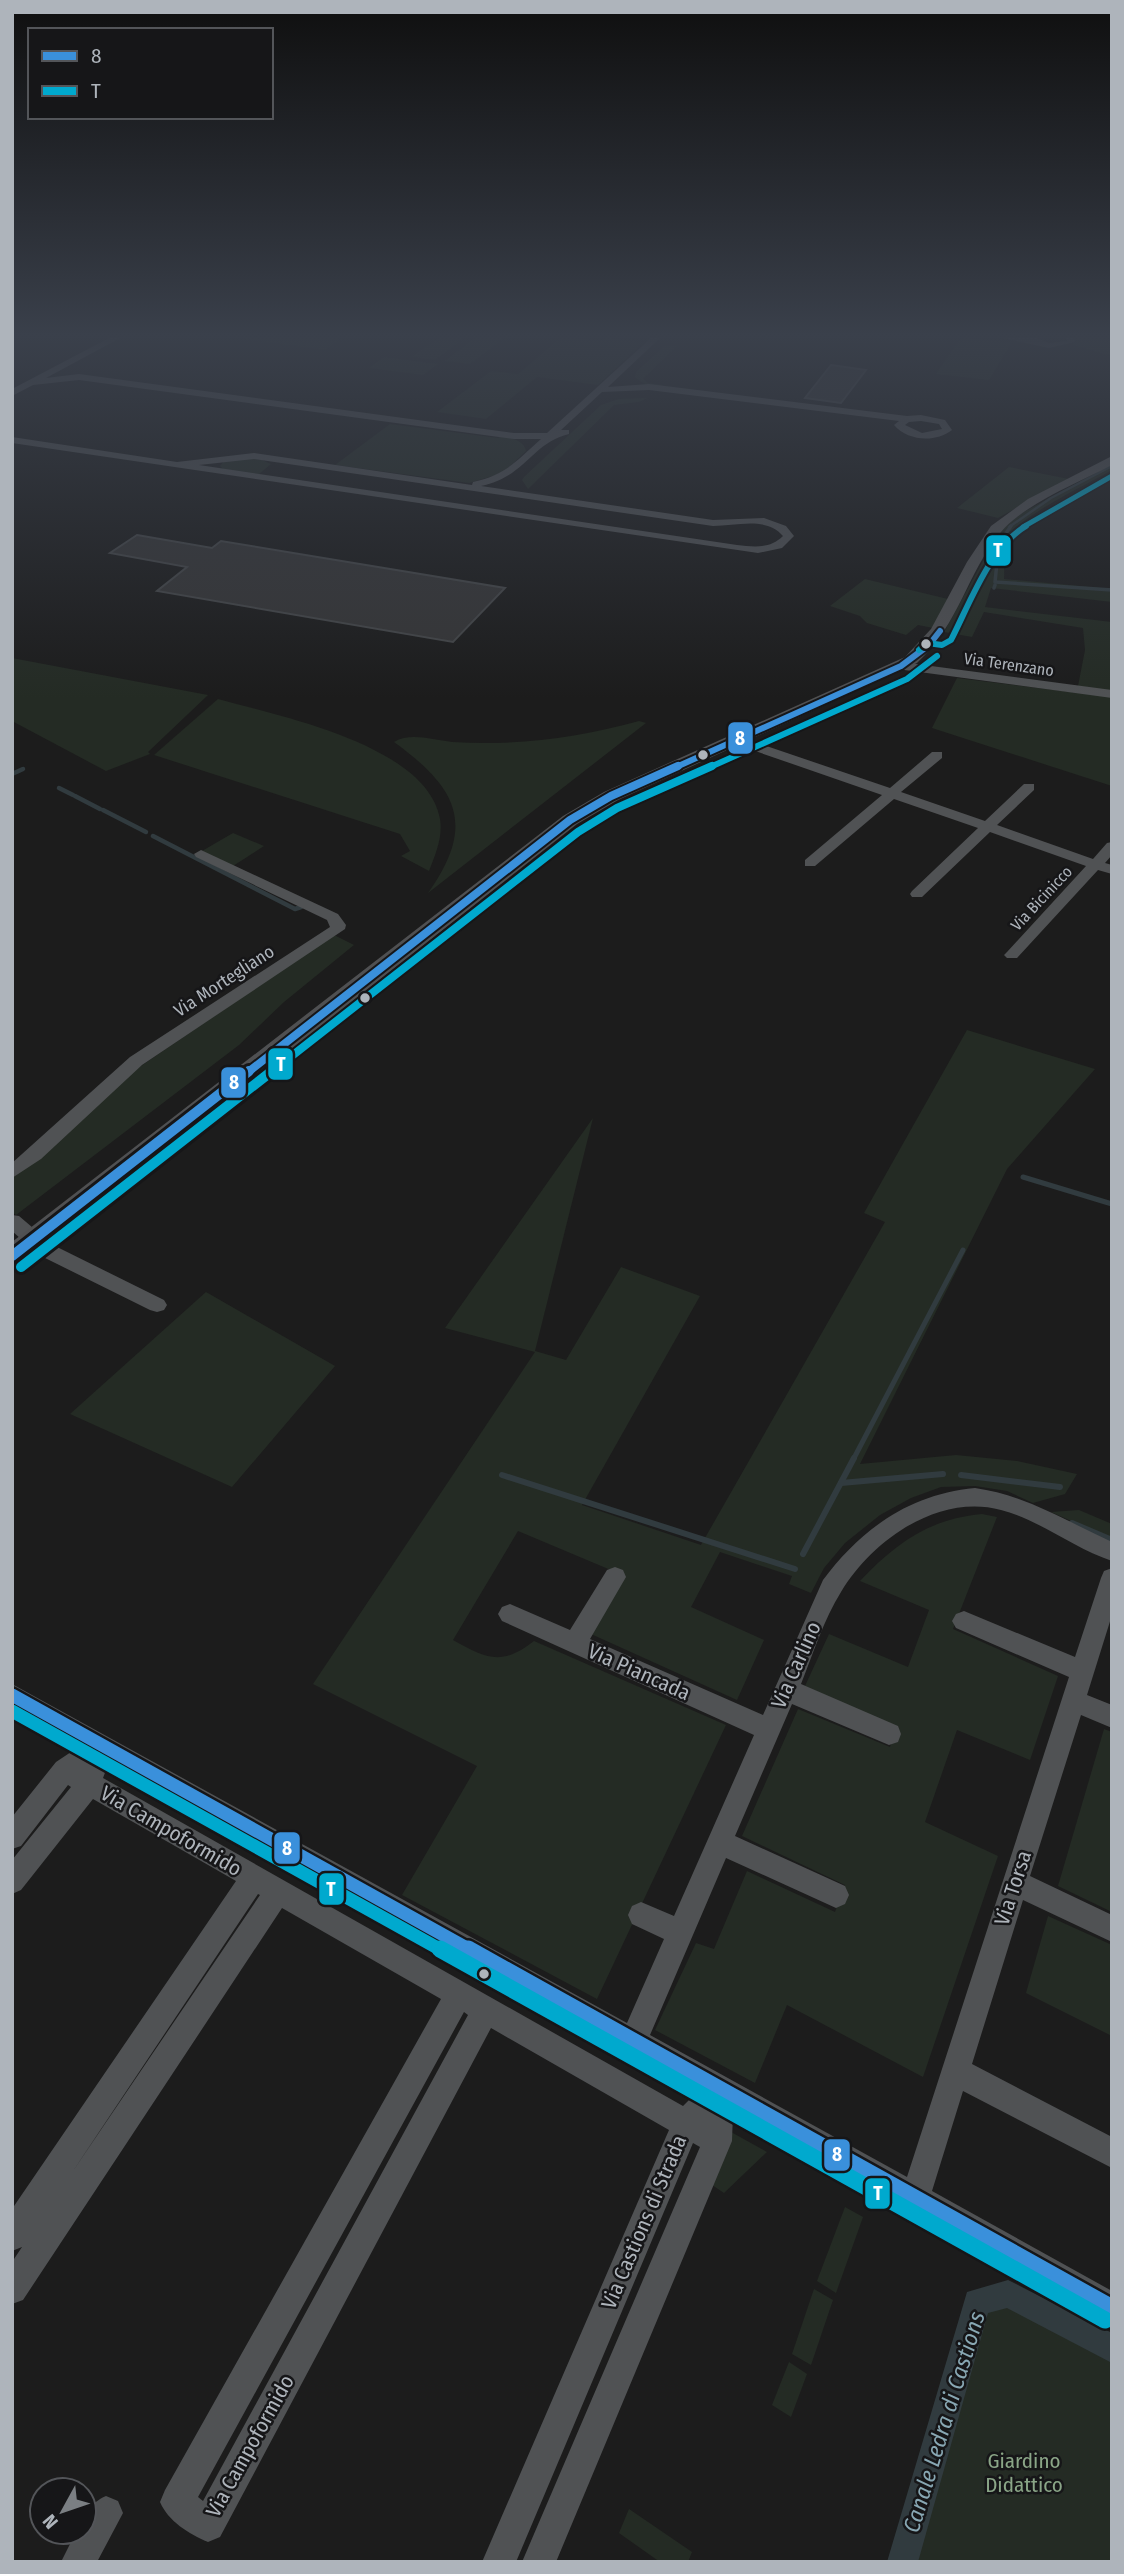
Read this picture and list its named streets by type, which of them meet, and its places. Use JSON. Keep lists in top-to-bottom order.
{
  "streets": {
    "street": [
      "Via Terenzano",
      "Via Bicinicco",
      "Via Mortegliano",
      "Via Carlino",
      "Via Piancada",
      "Via Campoformido",
      "Via Torsa",
      "Via Castions di Strada"
    ]
  },
  "crossings": [
    ["Via Carlino", "Via Piancada"],
    ["Via Campoformido", "Via Castions di Strada"]
  ],
  "water": ["Canale Ledra di Castions"],
  "parks": ["Giardino Didattico"],
  "lines": ["transit line T", "transit line 8"],
  "legend": ["8", "T"],
  "north": "bottom left"
}
